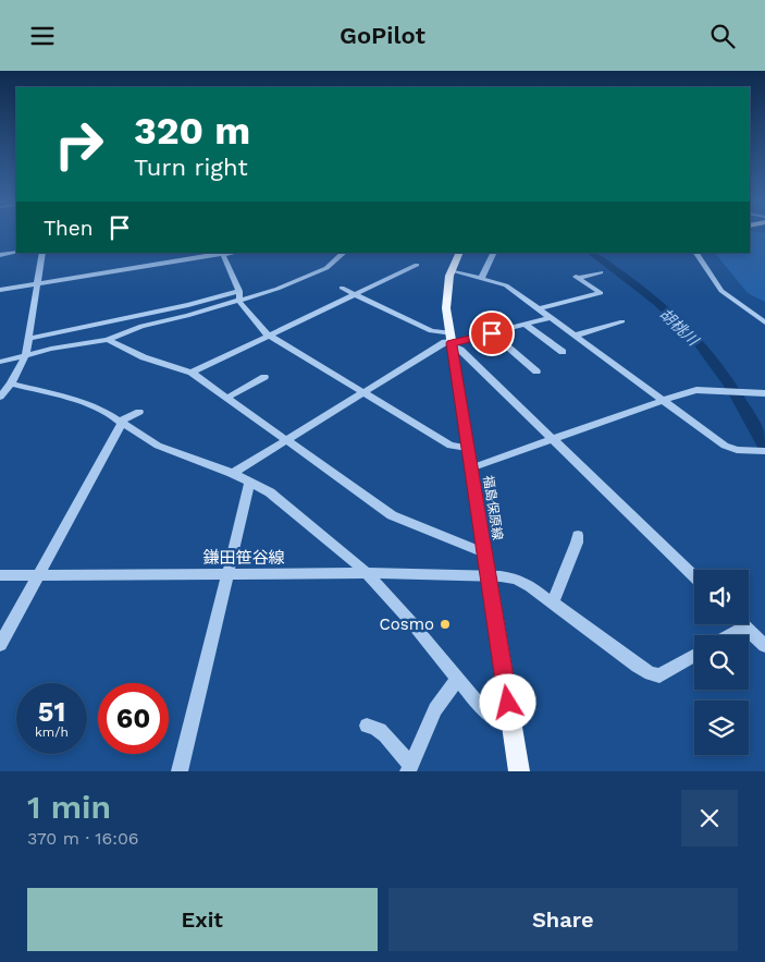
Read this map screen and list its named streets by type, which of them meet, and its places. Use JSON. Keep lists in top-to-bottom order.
{
  "streets": {
    "main road": ["福島保原線"],
    "street": ["鎌田笹谷線"]
  },
  "crossings": [
    ["福島保原線", "鎌田笹谷線"]
  ],
  "water": ["胡桃川"],
  "places": ["Cosmo"],
  "page": {
    "header": "GoPilot",
    "turn": ["320 m", "Turn right"],
    "then": "Then",
    "speed": "51 km/h",
    "limit": "60",
    "heading": ["1 min", "370 m · 16:06"],
    "buttons": ["Exit", "Share"]
  }
}
